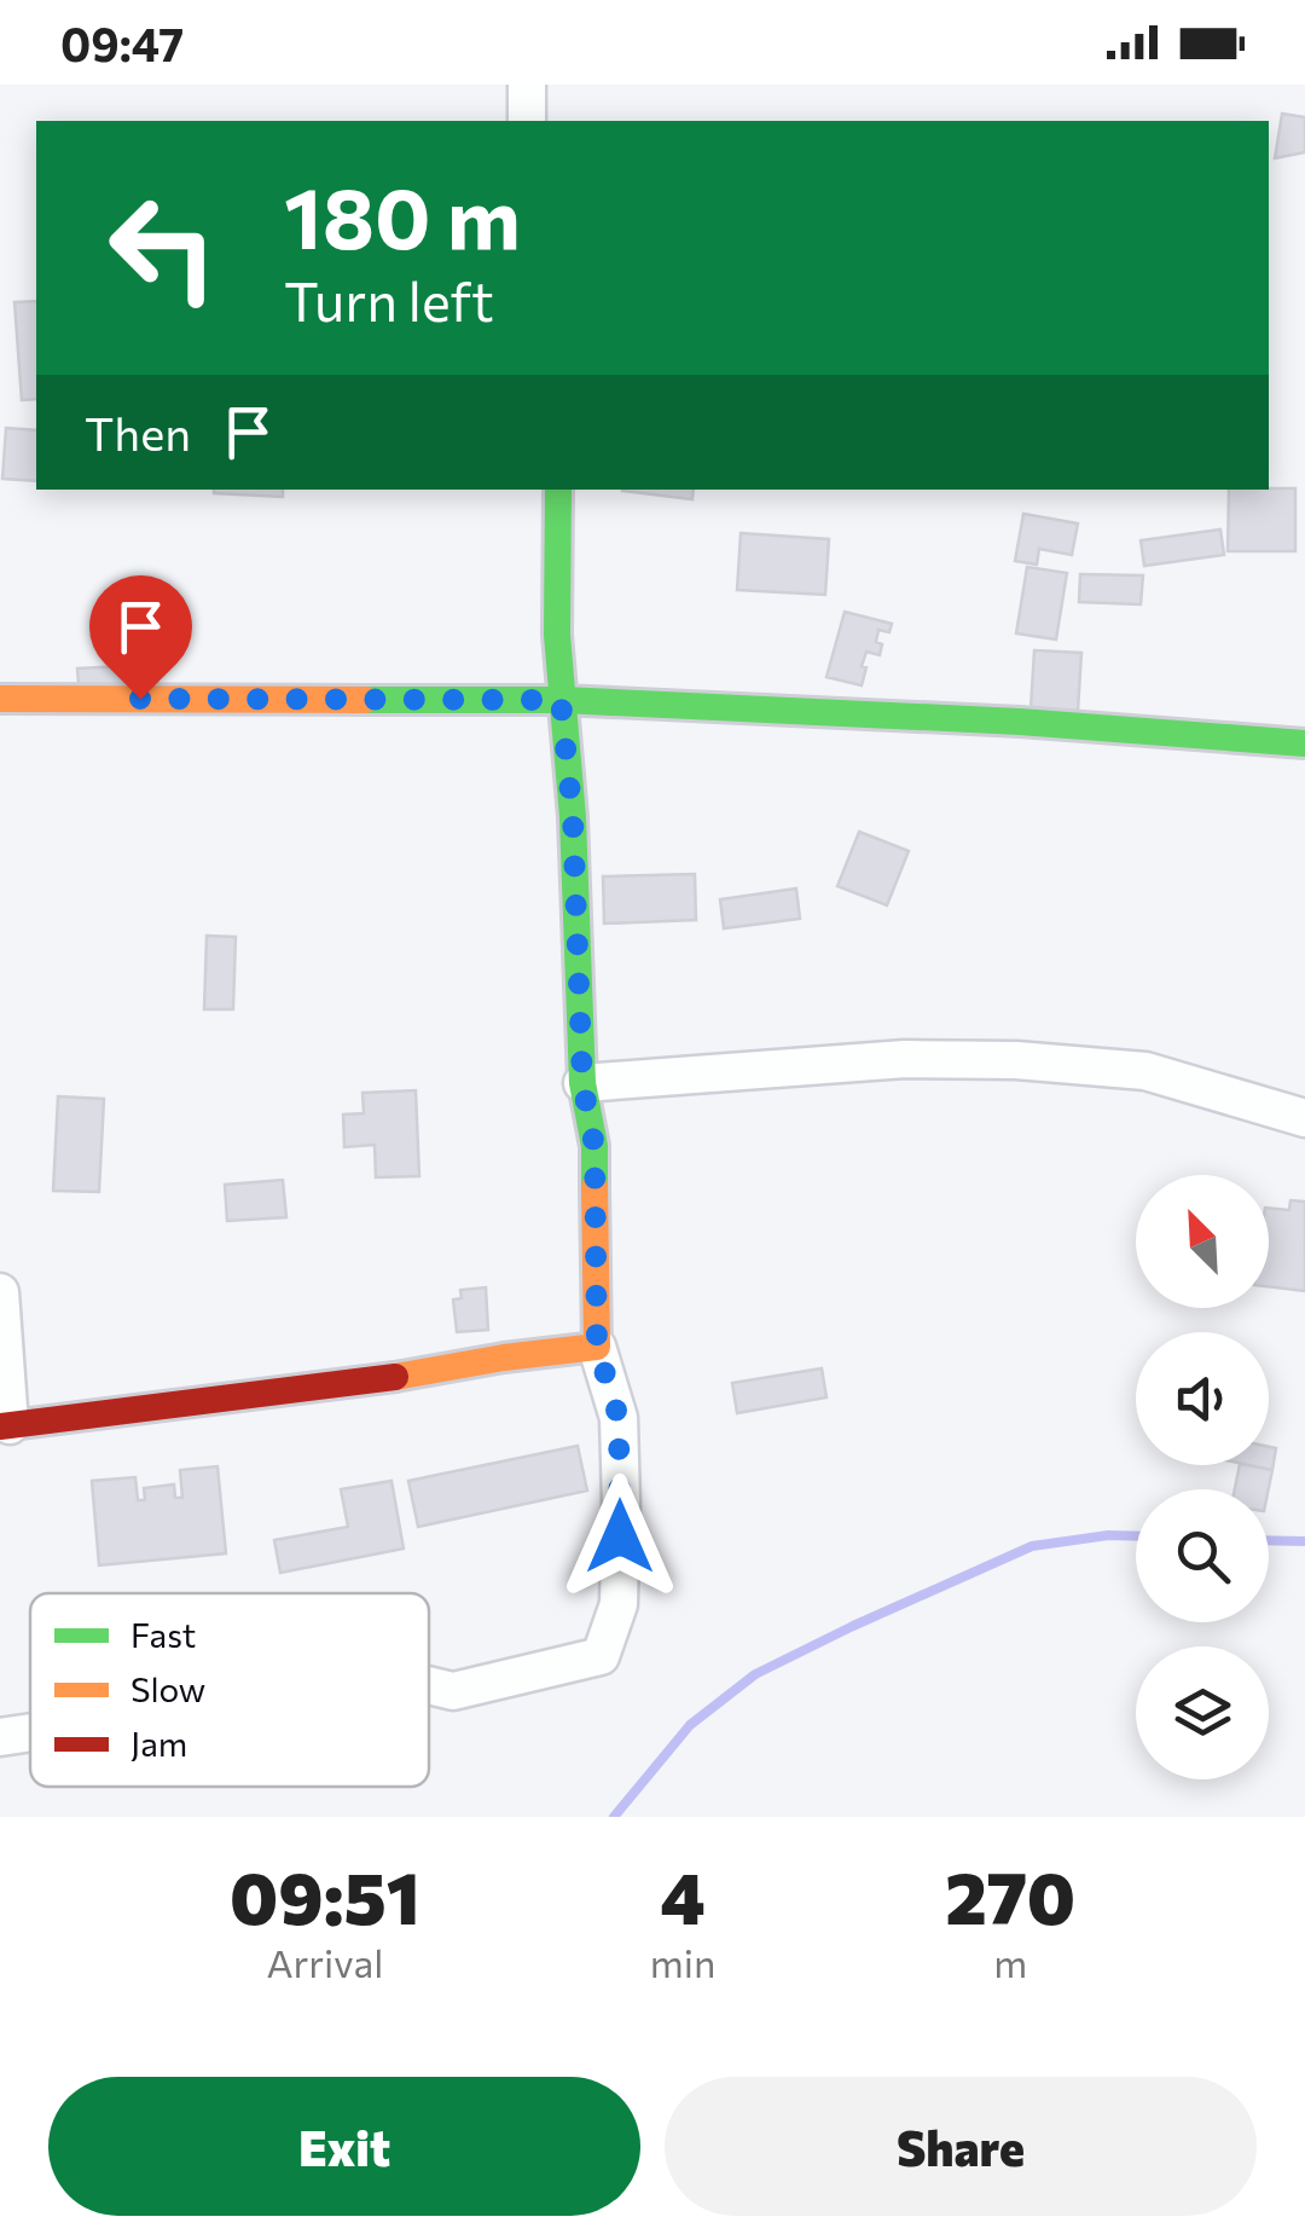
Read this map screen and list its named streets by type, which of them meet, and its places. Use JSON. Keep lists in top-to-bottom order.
{
  "legend": ["Fast", "Slow", "Jam"],
  "north": "top left",
  "page": {
    "status": "09:47",
    "turn": ["180 m", "Turn left"],
    "then": "Then",
    "eta": [
      "09:51",
      "Arrival",
      "4",
      "min",
      "270",
      "m"
    ],
    "buttons": ["Exit", "Share"]
  }
}
